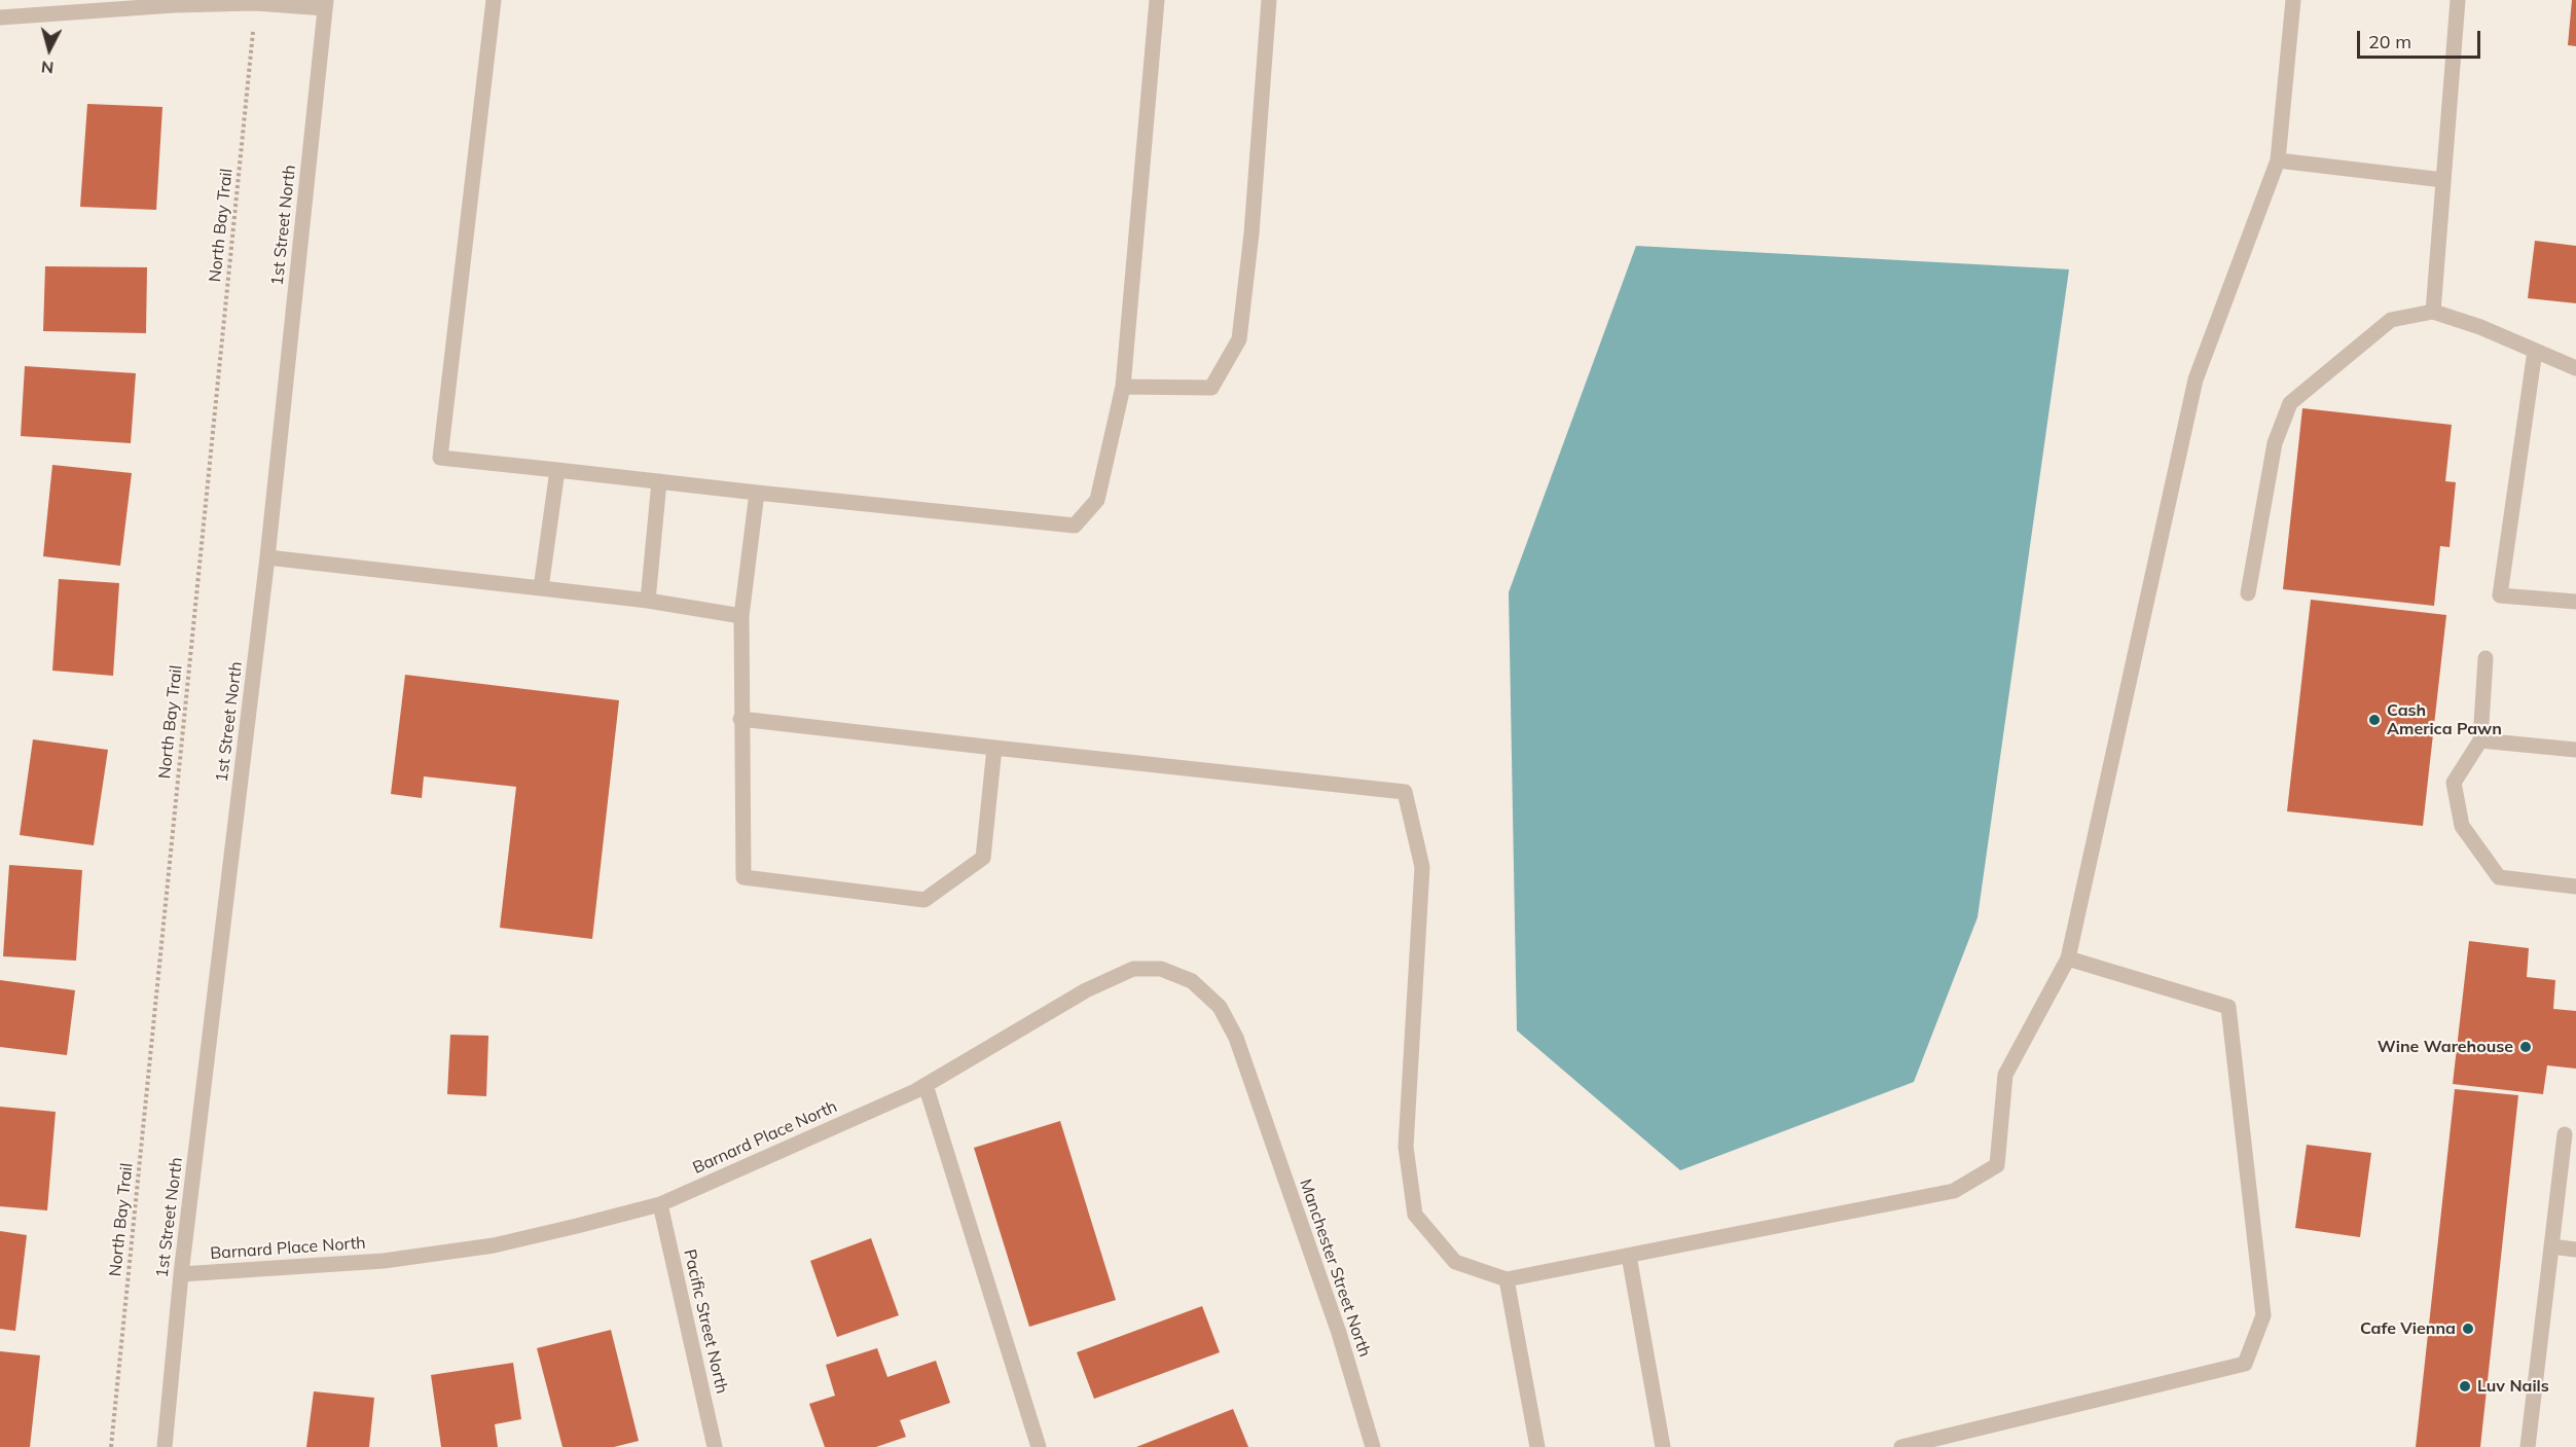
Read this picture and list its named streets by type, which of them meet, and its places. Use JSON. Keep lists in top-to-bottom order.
{
  "streets": {
    "street": [
      "1st Street North",
      "Barnard Place North",
      "Manchester Street North",
      "Pacific Street North"
    ],
    "path": ["North Bay Trail"]
  },
  "crossings": [
    ["1st Street North", "Barnard Place North"],
    ["Barnard Place North", "Manchester Street North"],
    ["Barnard Place North", "Pacific Street North"]
  ],
  "places": [
    "Cash America Pawn",
    "Wine Warehouse",
    "Cafe Vienna",
    "Luv Nails"
  ],
  "scale_bar": "20 m",
  "north": "bottom"
}
